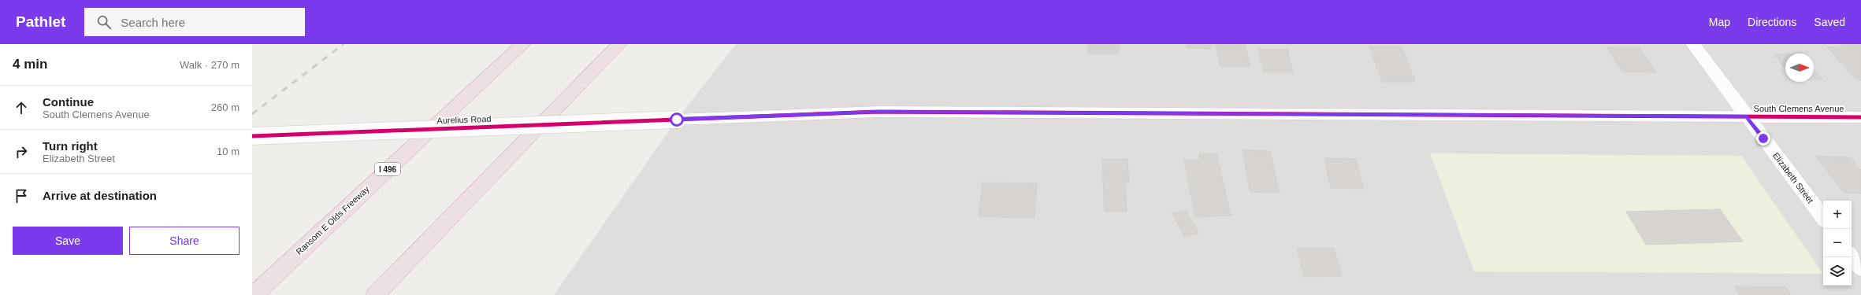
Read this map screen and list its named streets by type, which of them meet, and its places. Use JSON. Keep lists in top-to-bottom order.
{
  "streets": {
    "highway": ["I 496", "Ransom E Olds Freeway"],
    "street": ["South Clemens Avenue", "Aurelius Road", "Elizabeth Street"]
  },
  "crossings": [
    ["South Clemens Avenue", "Aurelius Road"],
    ["South Clemens Avenue", "Elizabeth Street"]
  ],
  "north": "right",
  "page": {
    "header": "Pathlet",
    "search": "Search here",
    "nav": ["Map", "Directions", "Saved"],
    "heading": ["4 min", "Walk · 270 m"],
    "list": [
      ["Continue", "South Clemens Avenue", "260 m"],
      ["Turn right", "Elizabeth Street", "10 m"],
      "Arrive at destination"
    ],
    "map_buttons": ["+", "−"],
    "buttons": ["Save", "Share"]
  }
}
